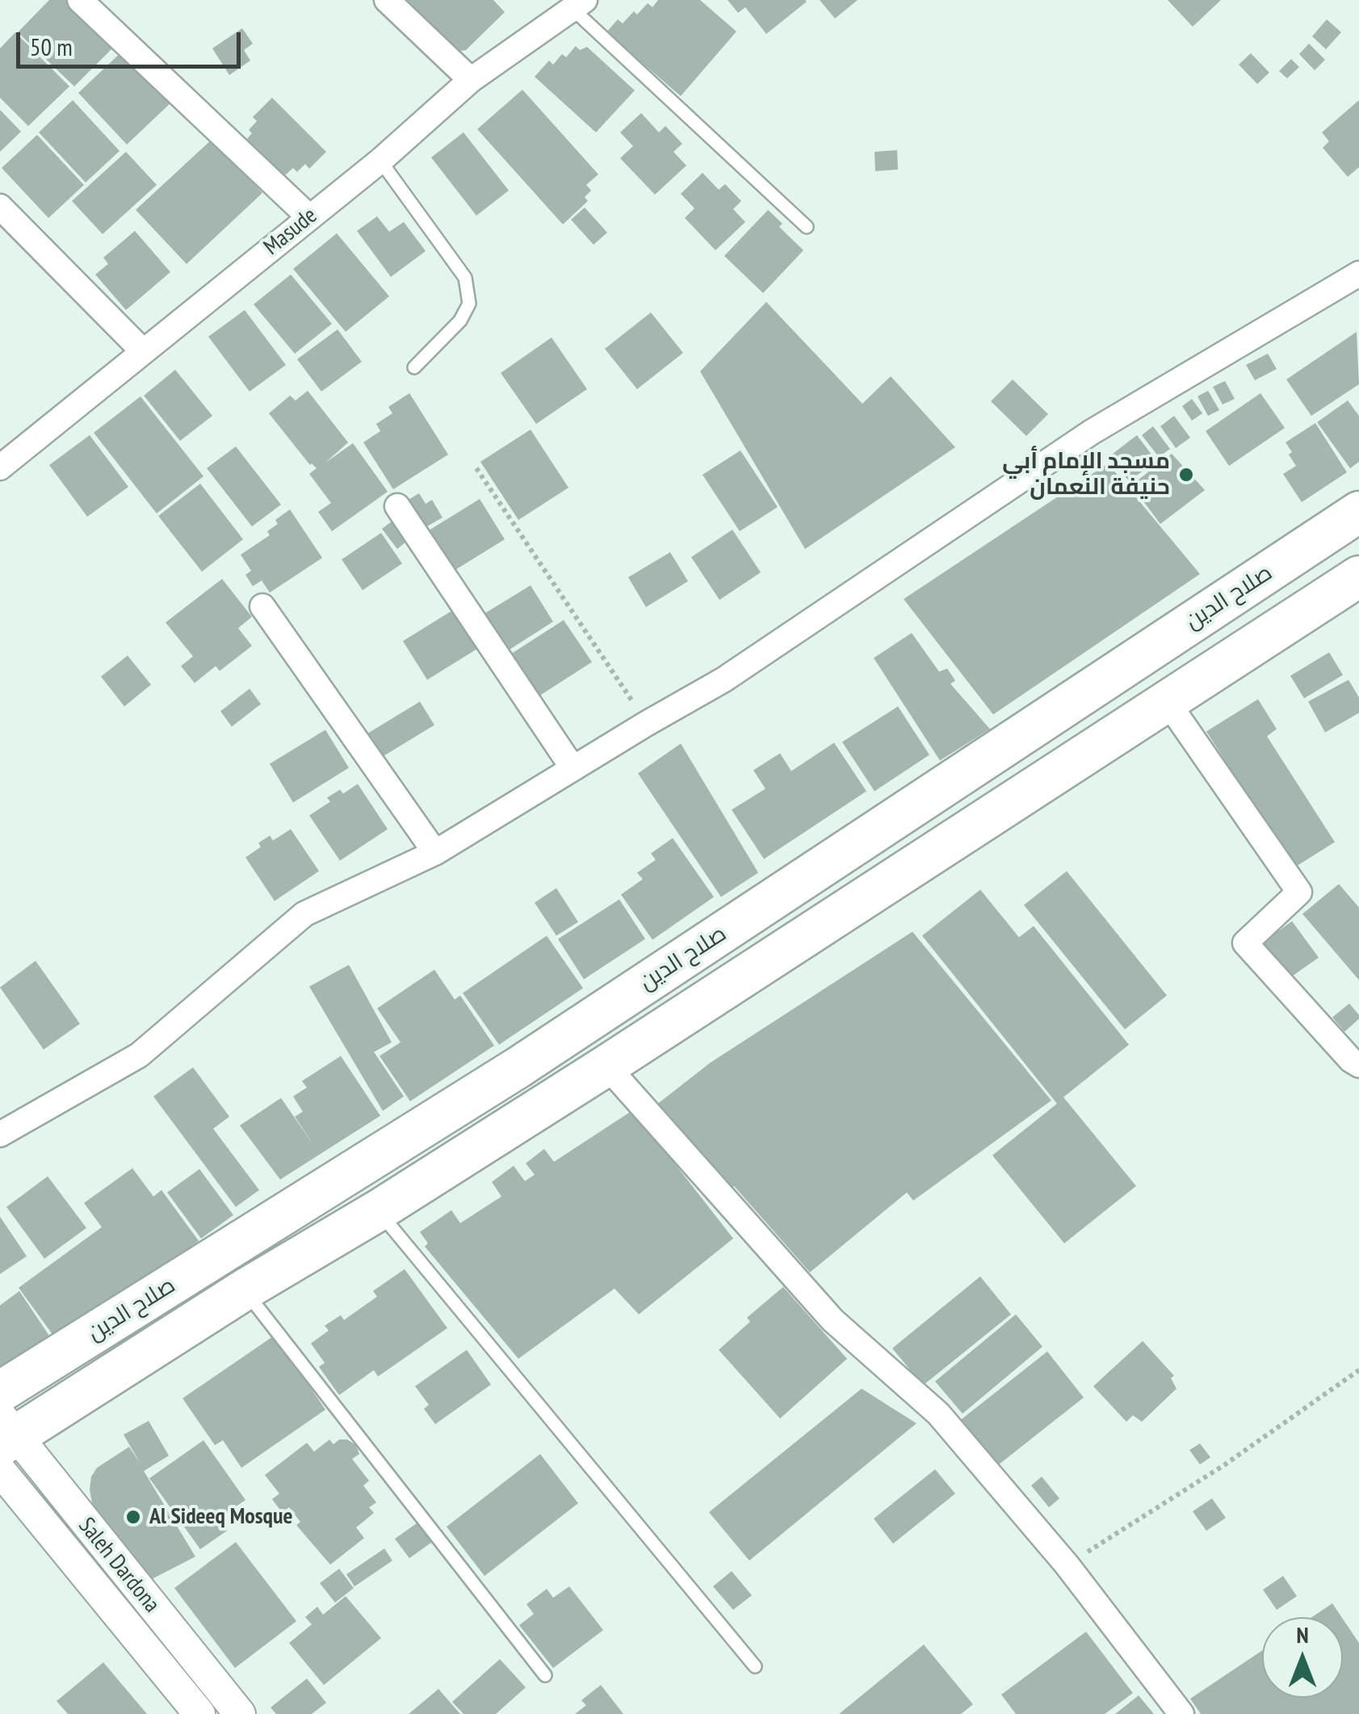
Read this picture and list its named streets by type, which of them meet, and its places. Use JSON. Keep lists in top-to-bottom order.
{
  "streets": {
    "highway": ["صلاح الدين"],
    "street": ["Masude", "Saleh Dardona"]
  },
  "crossings": [
    ["صلاح الدين", "Saleh Dardona"]
  ],
  "places": ["مسجد الإمام أبي حنيفة النعمان", "Al Sideeq Mosque"],
  "scale_bar": "50 m",
  "north": "top"
}
